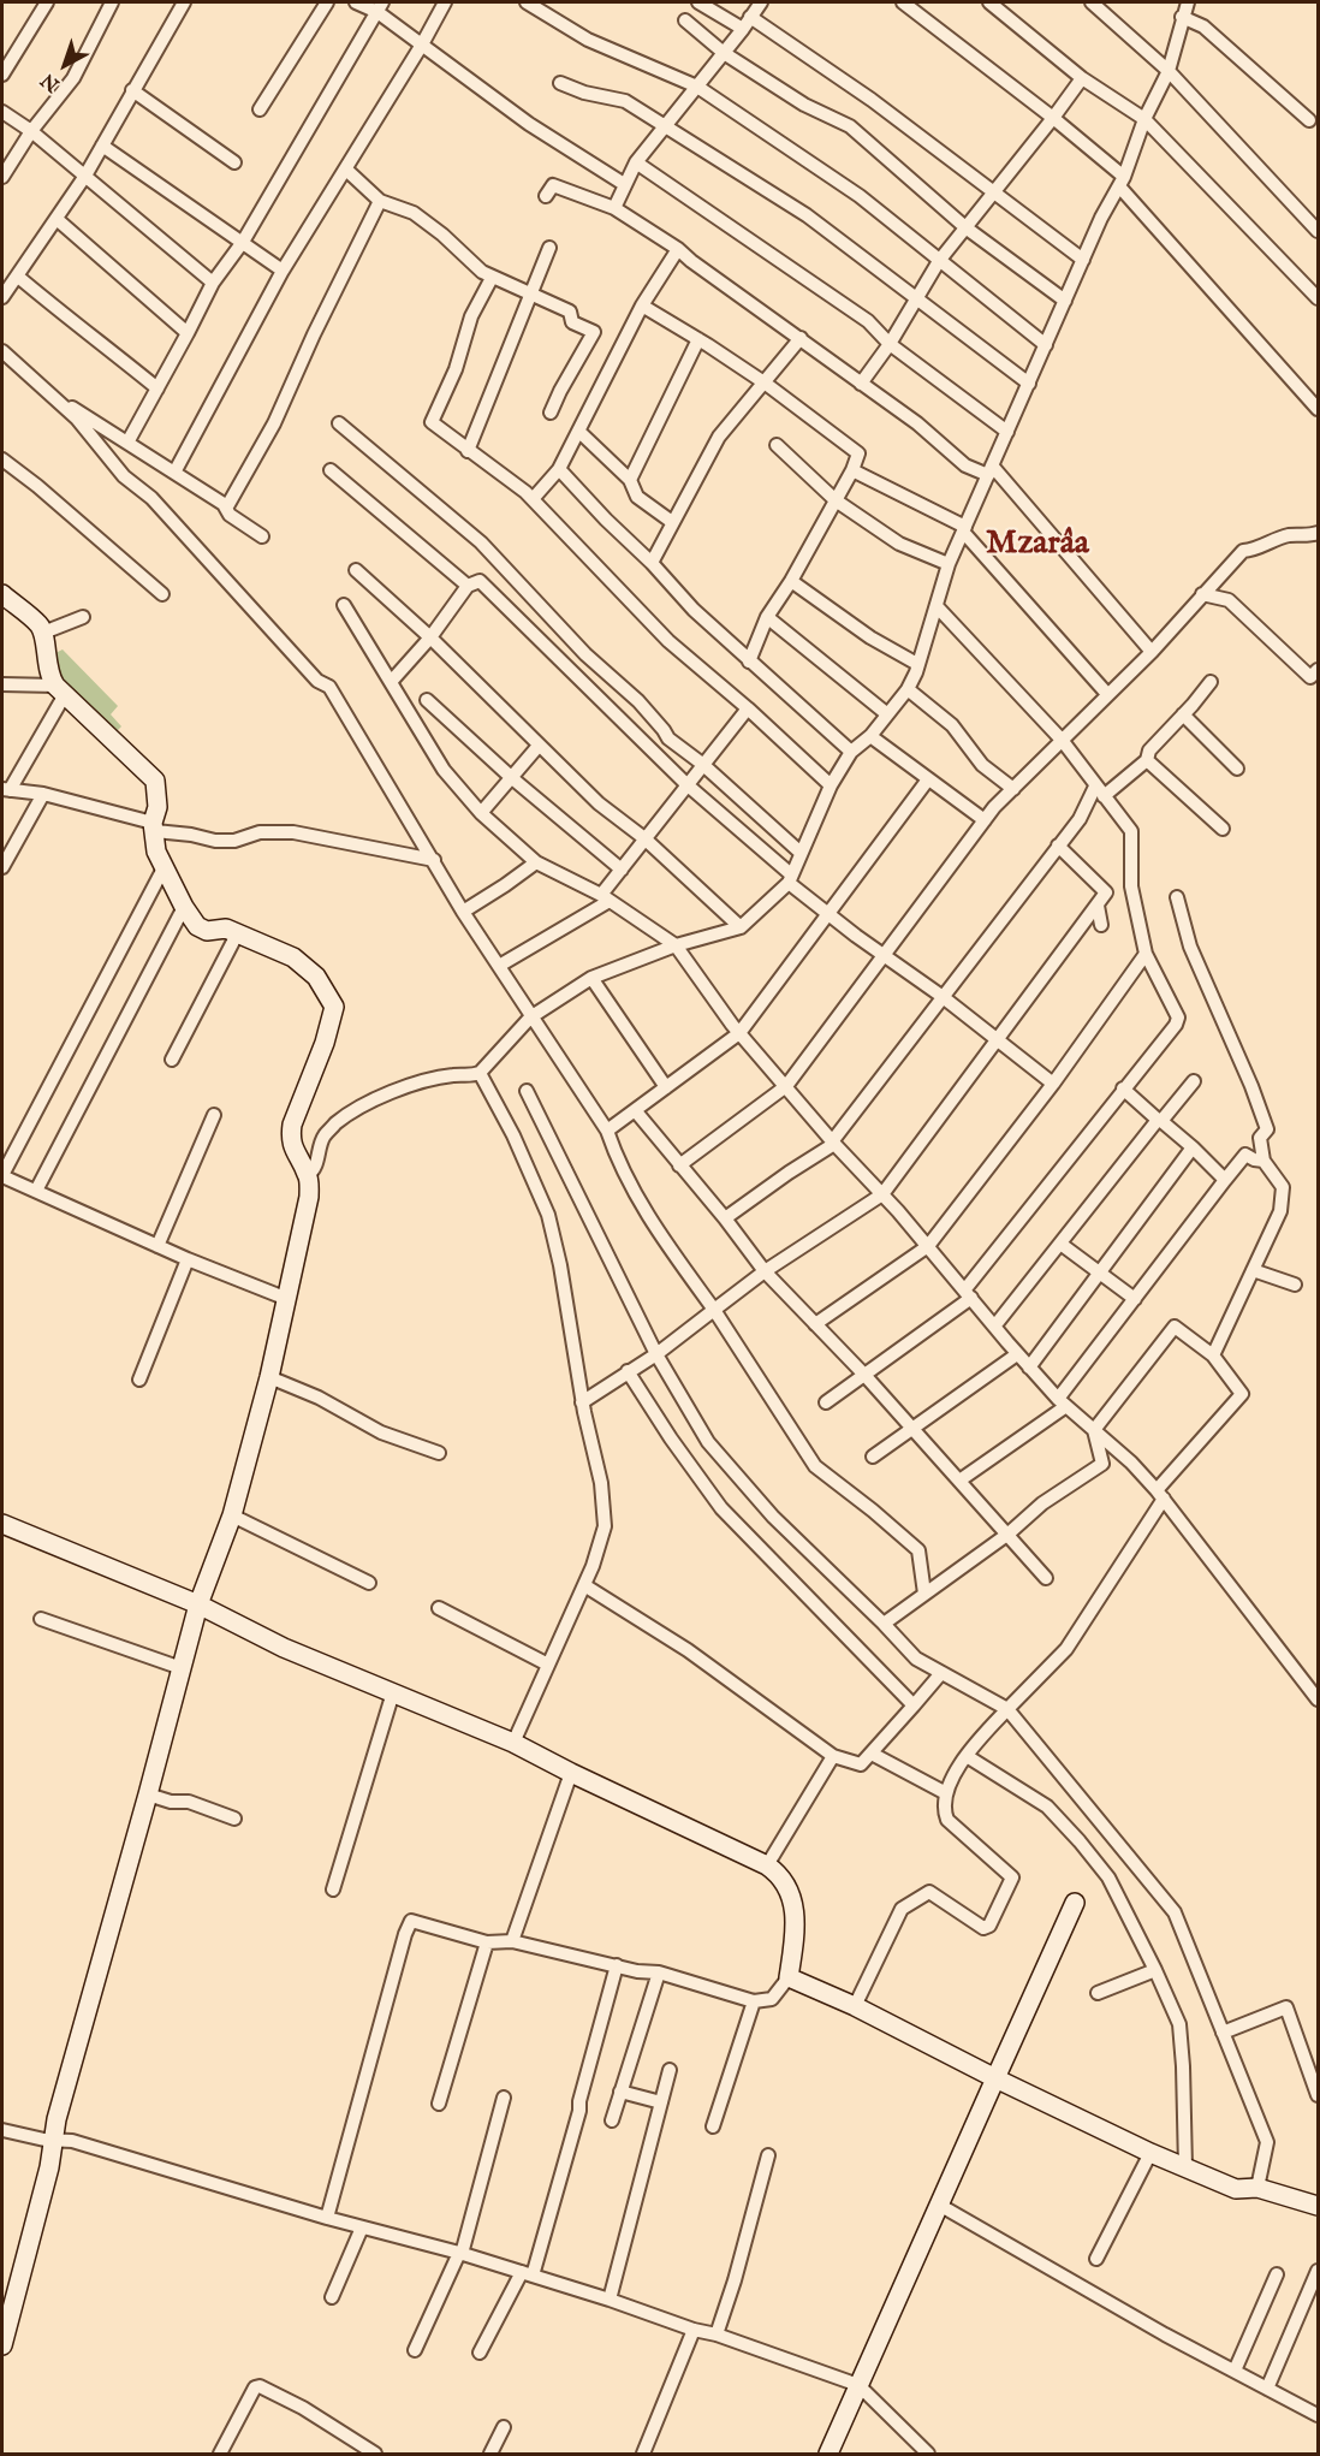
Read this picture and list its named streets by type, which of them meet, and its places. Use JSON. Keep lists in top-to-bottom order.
{
  "districts": ["Mzarâa"],
  "north": "bottom left"
}
